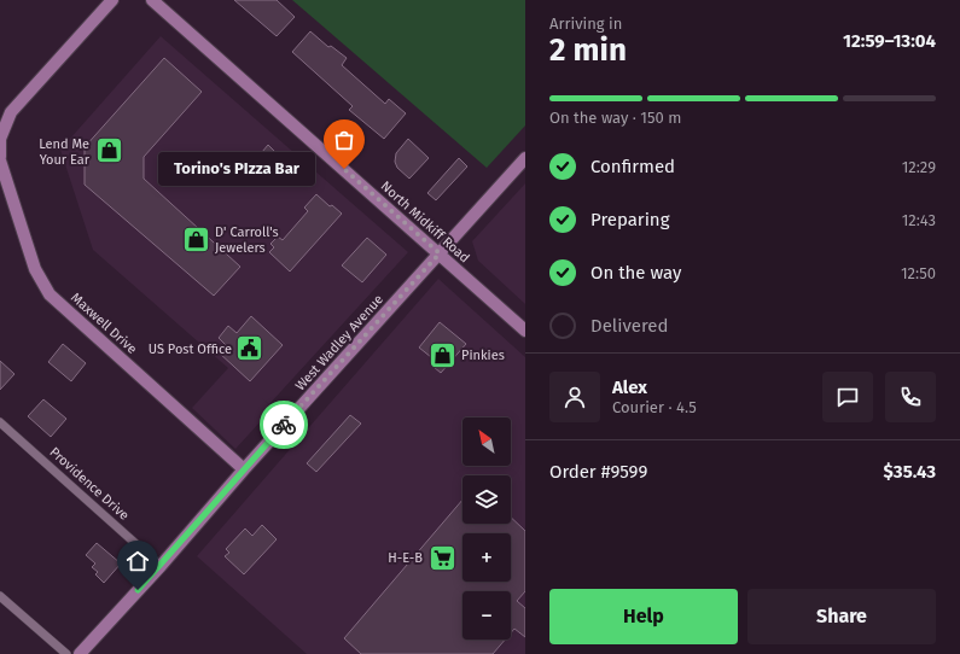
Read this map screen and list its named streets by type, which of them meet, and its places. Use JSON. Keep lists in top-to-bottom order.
{
  "streets": {
    "main road": ["North Midkiff Road", "Maxwell Drive", "West Wadley Avenue"],
    "street": ["Providence Drive"]
  },
  "crossings": [
    ["North Midkiff Road", "West Wadley Avenue"],
    ["Maxwell Drive", "West Wadley Avenue"],
    ["West Wadley Avenue", "Providence Drive"]
  ],
  "places": {
    "shop": ["Lend Me Your Ear", "D' Carroll's Jewelers", "Pinkies"],
    "other": ["Torino's PIzza Bar"],
    "public building": ["US Post Office"],
    "supermarket": ["H-E-B"]
  },
  "north": "top left",
  "page": {
    "heading": ["2 min", "Arriving in", "12:59–13:04"],
    "panel": [
      "Alex",
      "Courier · 4.5",
      "Order #9599",
      "$35.43"
    ],
    "bar": "On the way · 150 m",
    "list": [
      ["Confirmed", "12:29"],
      ["Preparing", "12:43"],
      ["On the way", "12:50"],
      "Delivered"
    ],
    "bubble": "Torino's PIzza Bar",
    "map_buttons": ["+", "−"],
    "buttons": ["Help", "Share"]
  }
}
